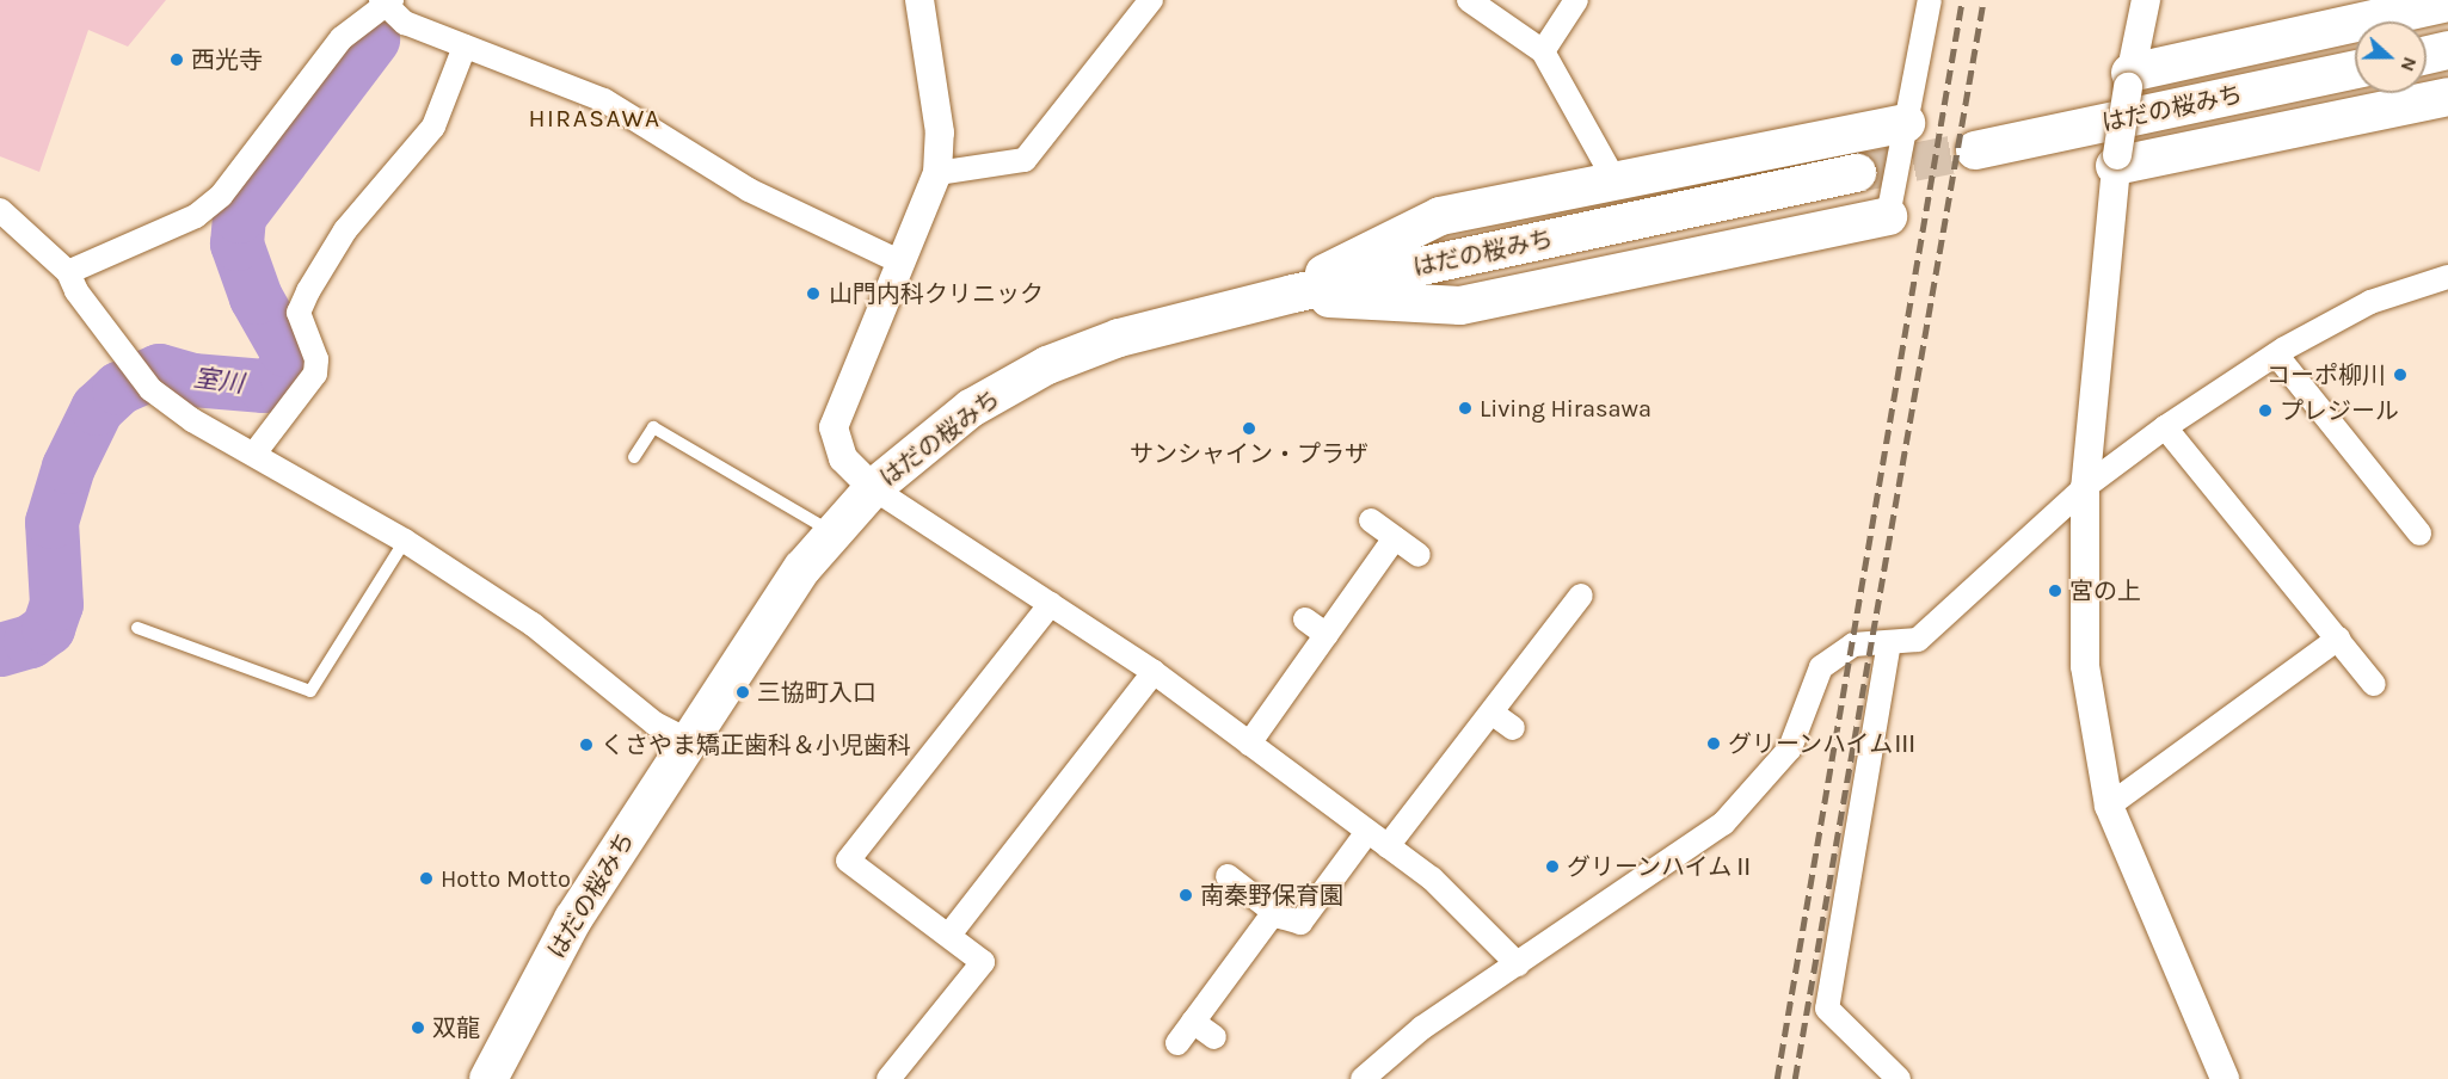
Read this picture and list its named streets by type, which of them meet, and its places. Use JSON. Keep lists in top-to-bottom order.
{
  "streets": {
    "main road": ["はだの桜みち"]
  },
  "districts": ["HIRASAWA"],
  "water": ["室川"],
  "places": [
    "西光寺",
    "山門内科クリニック",
    "コーポ柳川",
    "Living Hirasawa",
    "プレジール",
    "サンシャイン・プラザ",
    "宮の上",
    "三協町入口",
    "グリーンハイムⅢ",
    "くさやま矯正歯科＆小児歯科",
    "グリーンハイムⅡ",
    "Hotto Motto",
    "南秦野保育園",
    "双龍"
  ],
  "north": "right"
}
